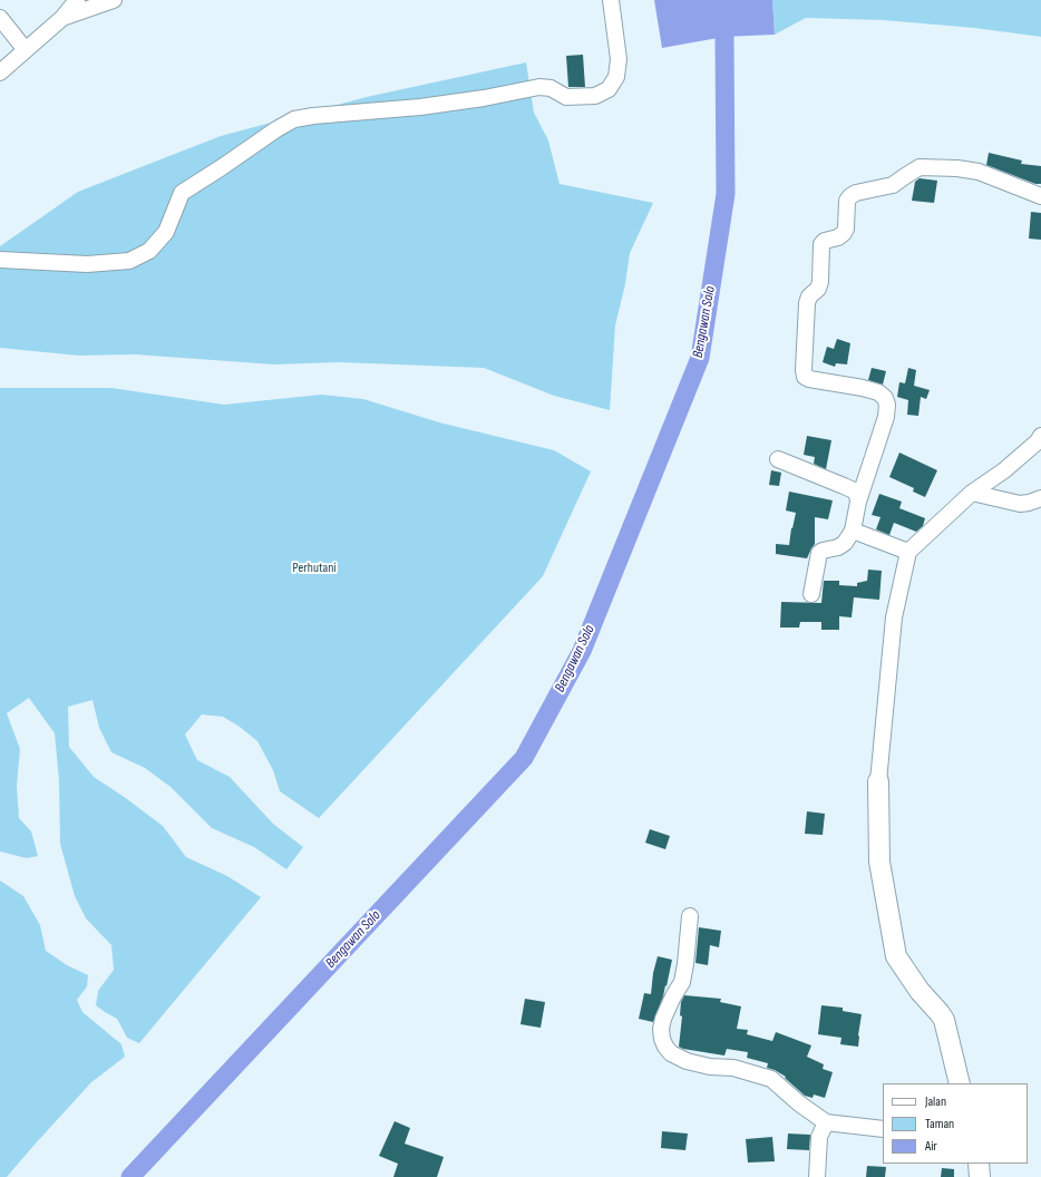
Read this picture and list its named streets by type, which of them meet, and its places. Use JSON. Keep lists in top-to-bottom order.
{
  "water": ["Bengawan Solo"],
  "parks": ["Perhutani"],
  "legend": ["Jalan", "Taman", "Air"]
}
